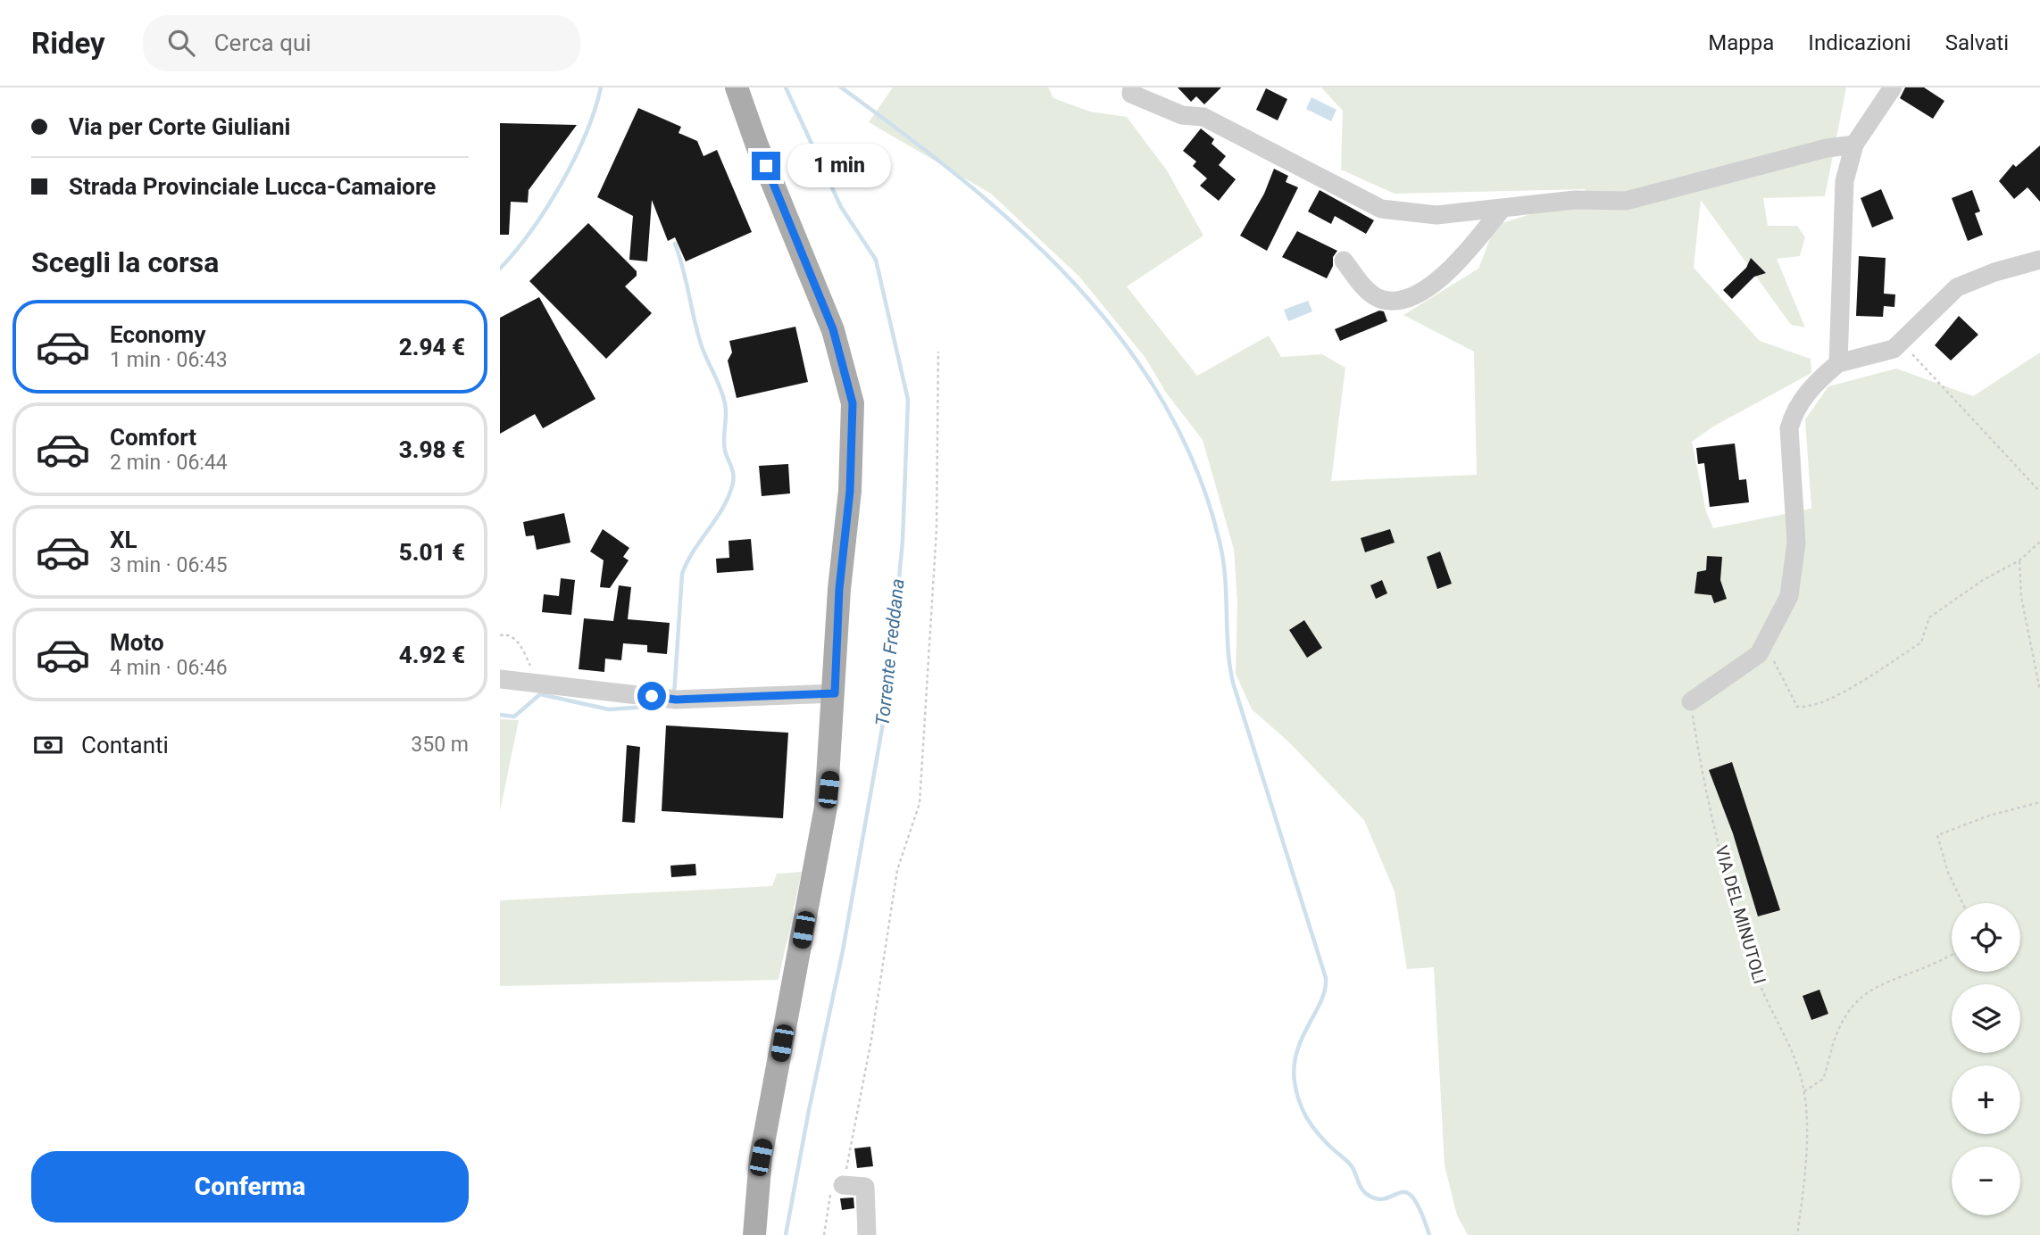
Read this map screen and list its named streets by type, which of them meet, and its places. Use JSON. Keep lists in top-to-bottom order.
{
  "streets": {
    "path": ["VIA DEL MINUTOLI"]
  },
  "water": ["Torrente Freddana"],
  "page": {
    "header": "Ridey",
    "search": "Cerca qui",
    "nav": ["Mappa", "Indicazioni", "Salvati"],
    "banner": ["Via per Corte Giuliani", "Strada Provinciale Lucca-Camaiore"],
    "bubble": "1 min",
    "heading": "Scegli la corsa",
    "list": [
      {
        "name": "Economy",
        "note": "1 min · 06:43",
        "value": "2.94 €"
      },
      {
        "name": "Comfort",
        "note": "2 min · 06:44",
        "value": "3.98 €"
      },
      {
        "name": "XL",
        "note": "3 min · 06:45",
        "value": "5.01 €"
      },
      {
        "name": "Moto",
        "note": "4 min · 06:46",
        "value": "4.92 €"
      }
    ],
    "pay": ["Contanti", "350 m"],
    "map_buttons": ["+", "−"],
    "buttons": "Conferma"
  }
}
